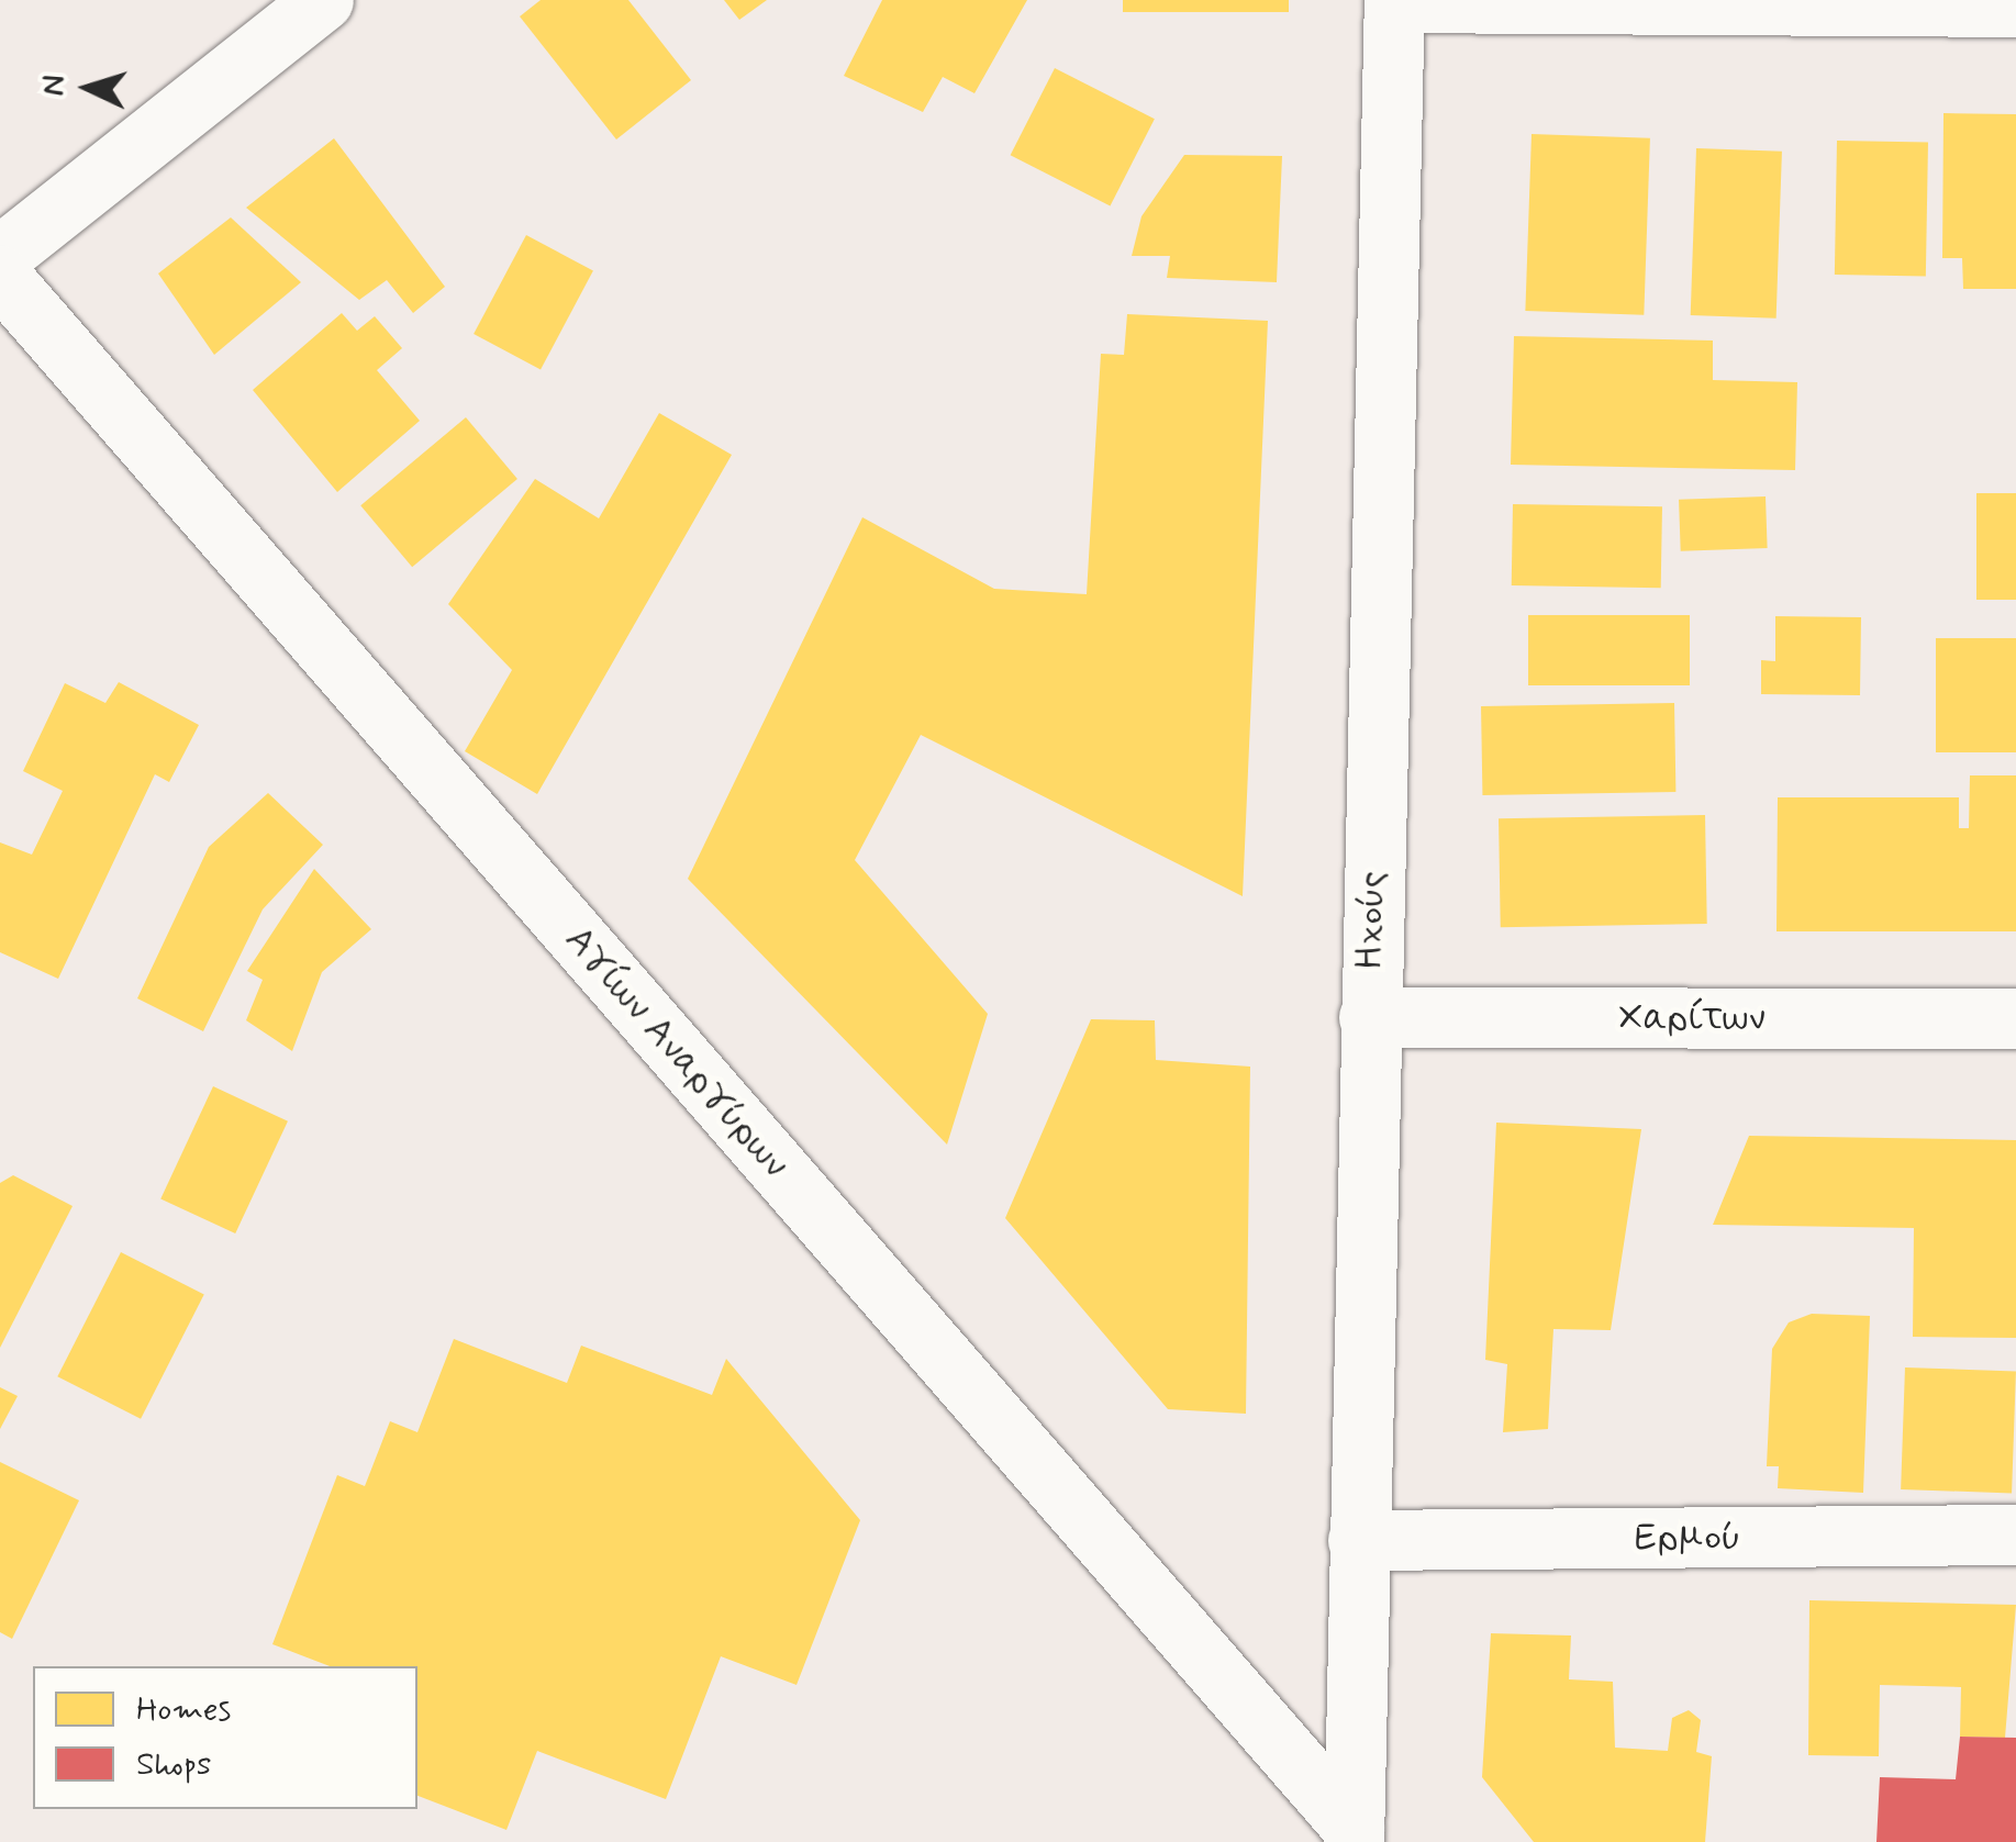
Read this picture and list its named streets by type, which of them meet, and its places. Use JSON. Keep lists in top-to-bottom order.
{
  "streets": {
    "street": [
      "Ηχούς",
      "Χαρίτων",
      "Αγίων Αναργύρων",
      "Ερμού"
    ]
  },
  "crossings": [
    ["Ηχούς", "Χαρίτων"],
    ["Ηχούς", "Αγίων Αναργύρων"],
    ["Ηχούς", "Ερμού"]
  ],
  "legend": ["Homes", "Shops"],
  "north": "left"
}
